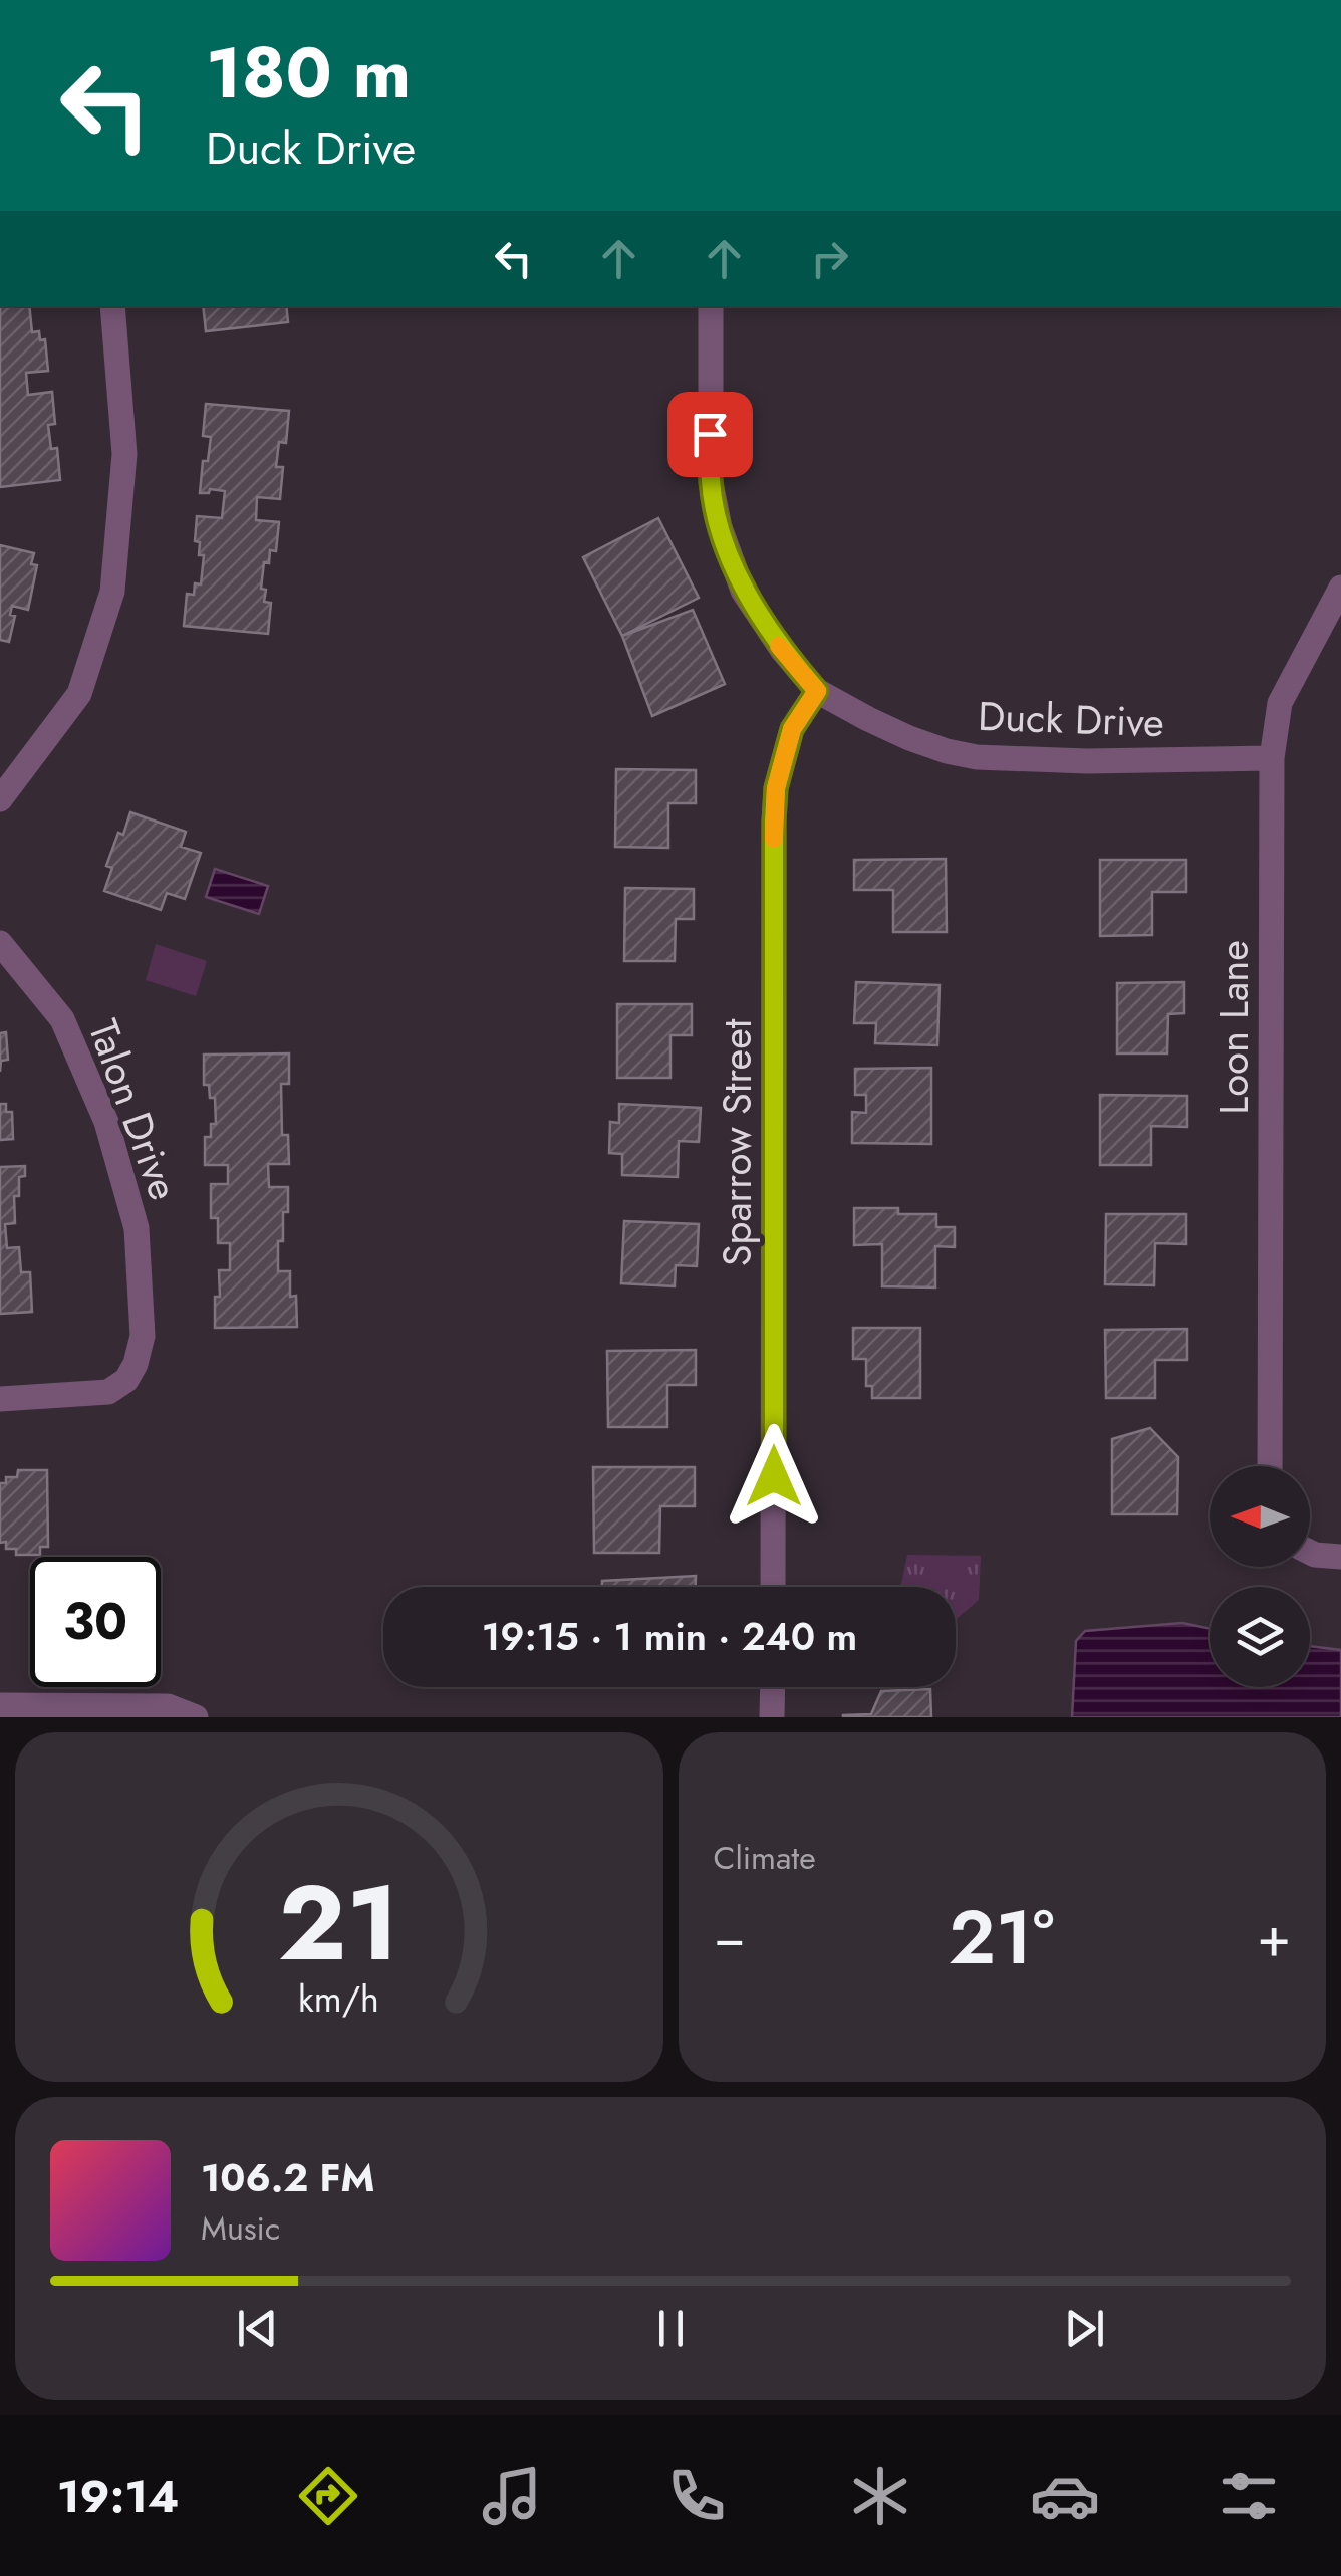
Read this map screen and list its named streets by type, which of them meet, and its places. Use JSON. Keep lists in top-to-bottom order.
{
  "streets": {
    "street": [
      "Duck Drive",
      "Loon Lane",
      "Talon Drive",
      "Sparrow Street"
    ]
  },
  "crossings": [
    ["Duck Drive", "Loon Lane"],
    ["Duck Drive", "Sparrow Street"]
  ],
  "north": "left",
  "page": {
    "turn": ["180 m", "Duck Drive"],
    "limit": "30",
    "trip": "19:15 · 1 min · 240 m",
    "tile": "Climate",
    "heat": ["−", "21°", "+"],
    "song": ["106.2 FM", "Music"],
    "tabs": "19:14",
    "gauge": ["21", "km/h"]
  }
}
